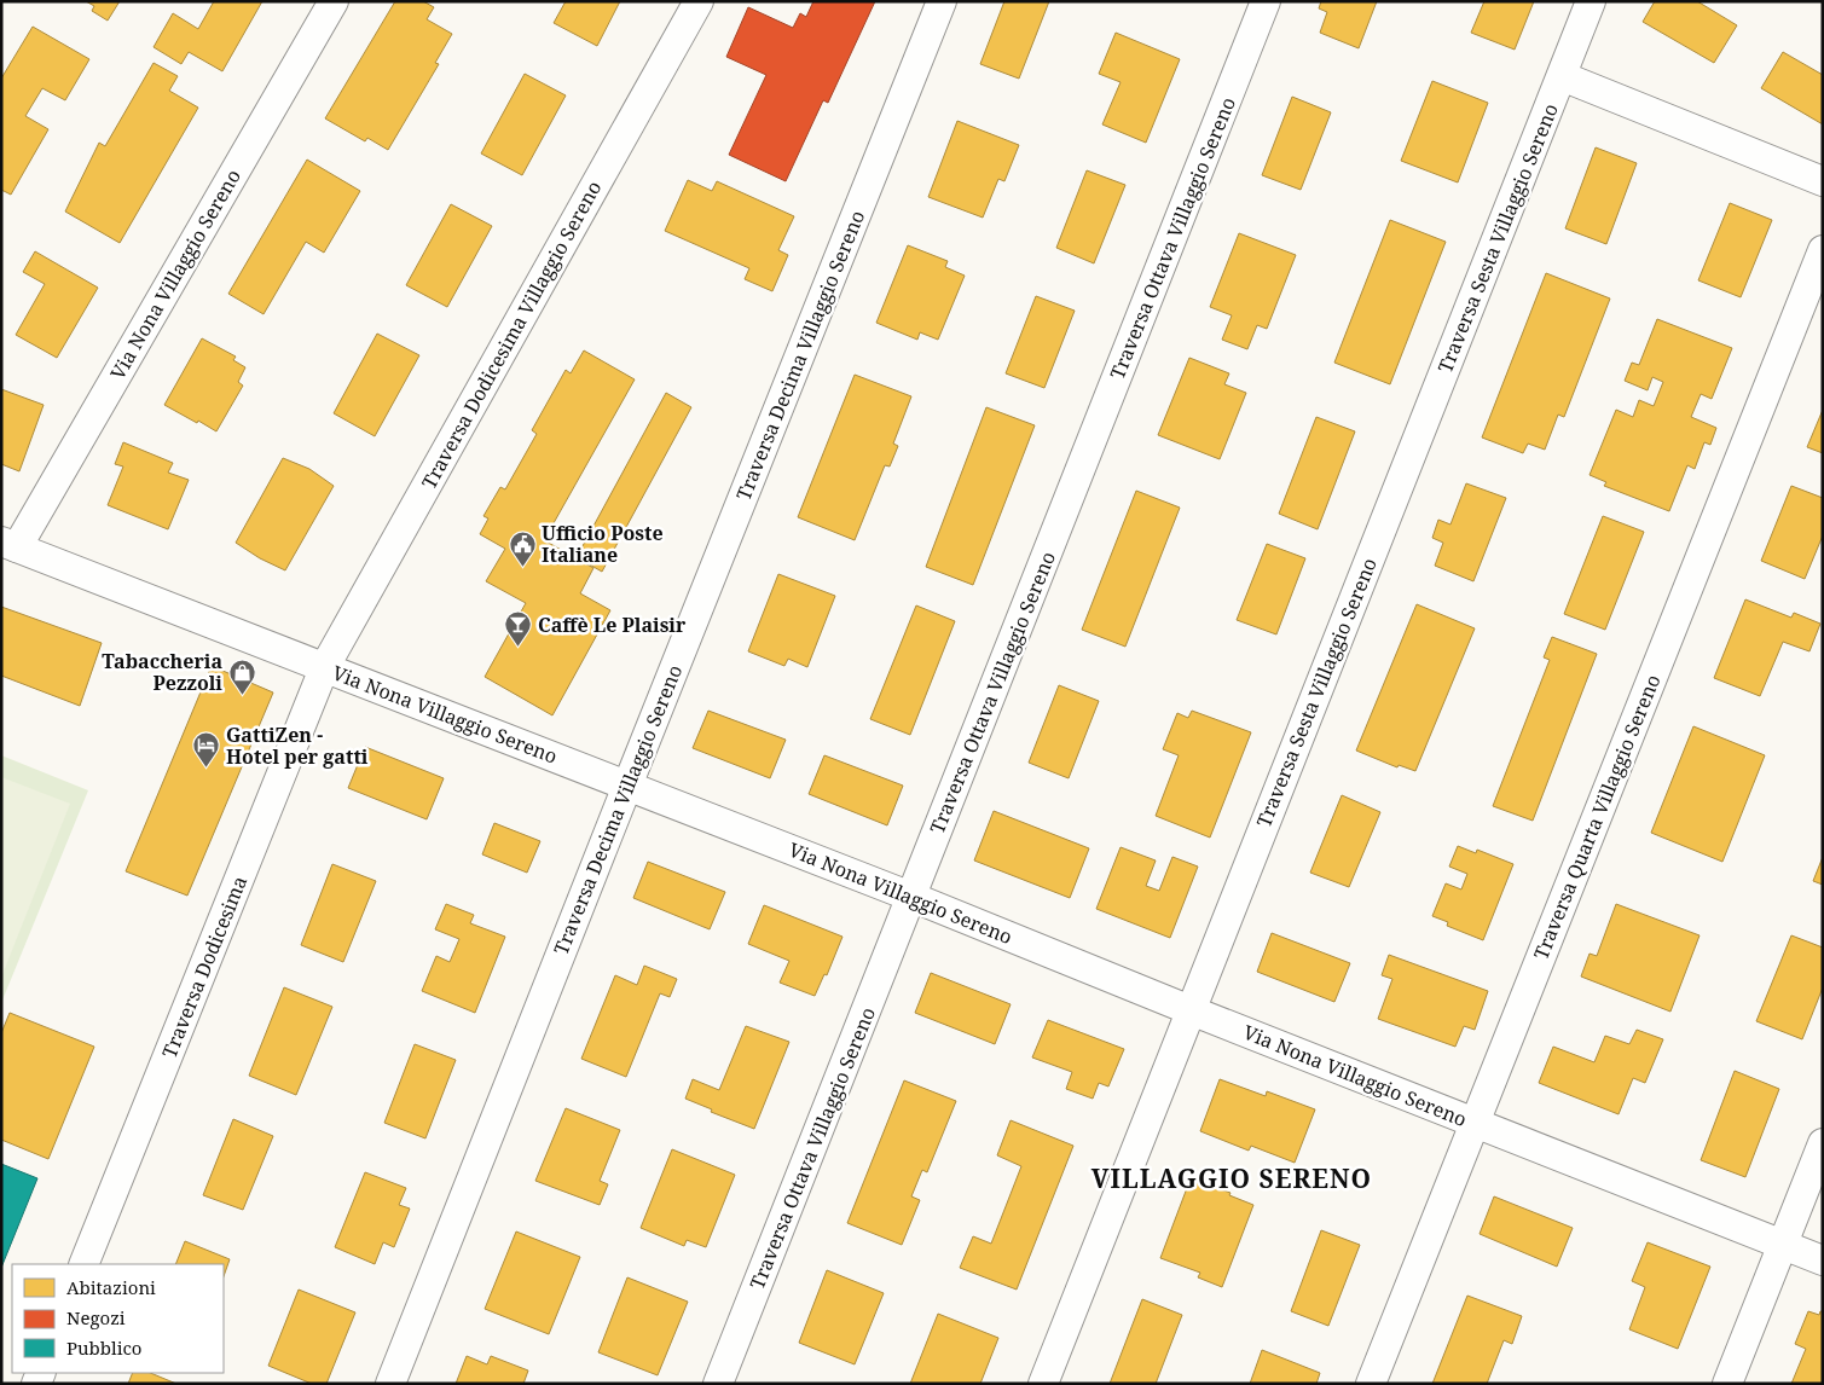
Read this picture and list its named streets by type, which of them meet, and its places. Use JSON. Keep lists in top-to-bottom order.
{
  "streets": {
    "street": [
      "Traversa Ottava Villaggio Sereno",
      "Traversa Sesta Villaggio Sereno",
      "Via Nona Villaggio Sereno",
      "Traversa Dodicesima Villaggio Sereno",
      "Traversa Decima Villaggio Sereno",
      "Traversa Quarta Villaggio Sereno",
      "Traversa Dodicesima"
    ]
  },
  "crossings": [
    ["Traversa Ottava Villaggio Sereno", "Via Nona Villaggio Sereno"],
    ["Traversa Sesta Villaggio Sereno", "Via Nona Villaggio Sereno"],
    ["Via Nona Villaggio Sereno", "Traversa Dodicesima Villaggio Sereno"],
    ["Via Nona Villaggio Sereno", "Traversa Decima Villaggio Sereno"],
    ["Via Nona Villaggio Sereno", "Traversa Quarta Villaggio Sereno"],
    ["Via Nona Villaggio Sereno", "Traversa Dodicesima"],
    ["Traversa Dodicesima Villaggio Sereno", "Traversa Dodicesima"]
  ],
  "districts": ["VILLAGGIO SERENO"],
  "places": {
    "public building": ["Ufficio Poste Italiane"],
    "bar": ["Caffè Le Plaisir"],
    "shop": ["Tabaccheria Pezzoli"],
    "hotel": ["GattiZen - Hotel per gatti"]
  },
  "legend": ["Abitazioni", "Negozi", "Pubblico"]
}
